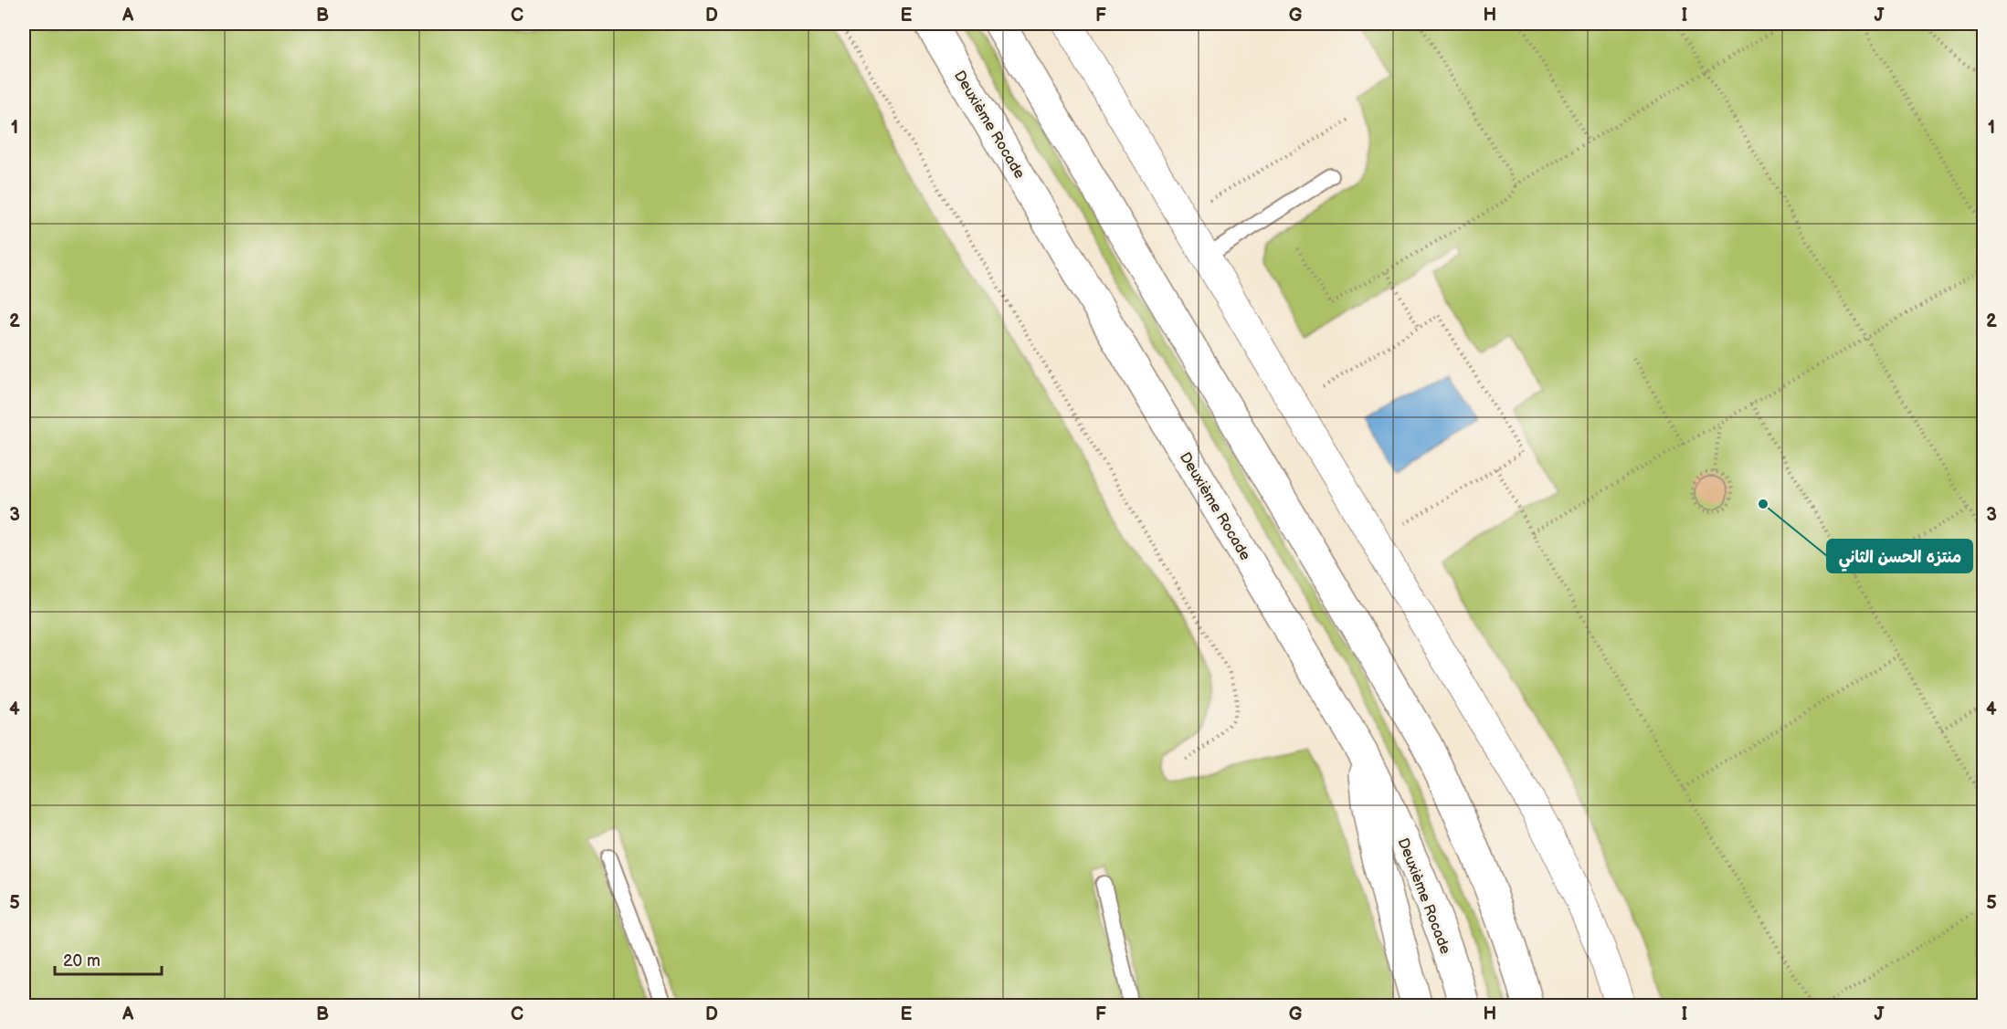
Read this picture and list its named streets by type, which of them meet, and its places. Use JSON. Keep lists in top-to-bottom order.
{
  "streets": {
    "highway": ["Deuxième Rocade"]
  },
  "places": ["منتزه الحسن الثاني"],
  "scale_bar": "20 m",
  "grid": {
    "columns": [
      "A",
      "B",
      "C",
      "D",
      "E",
      "F",
      "G",
      "H",
      "I",
      "J"
    ],
    "rows": [
      "1",
      "2",
      "3",
      "4",
      "5"
    ]
  }
}
